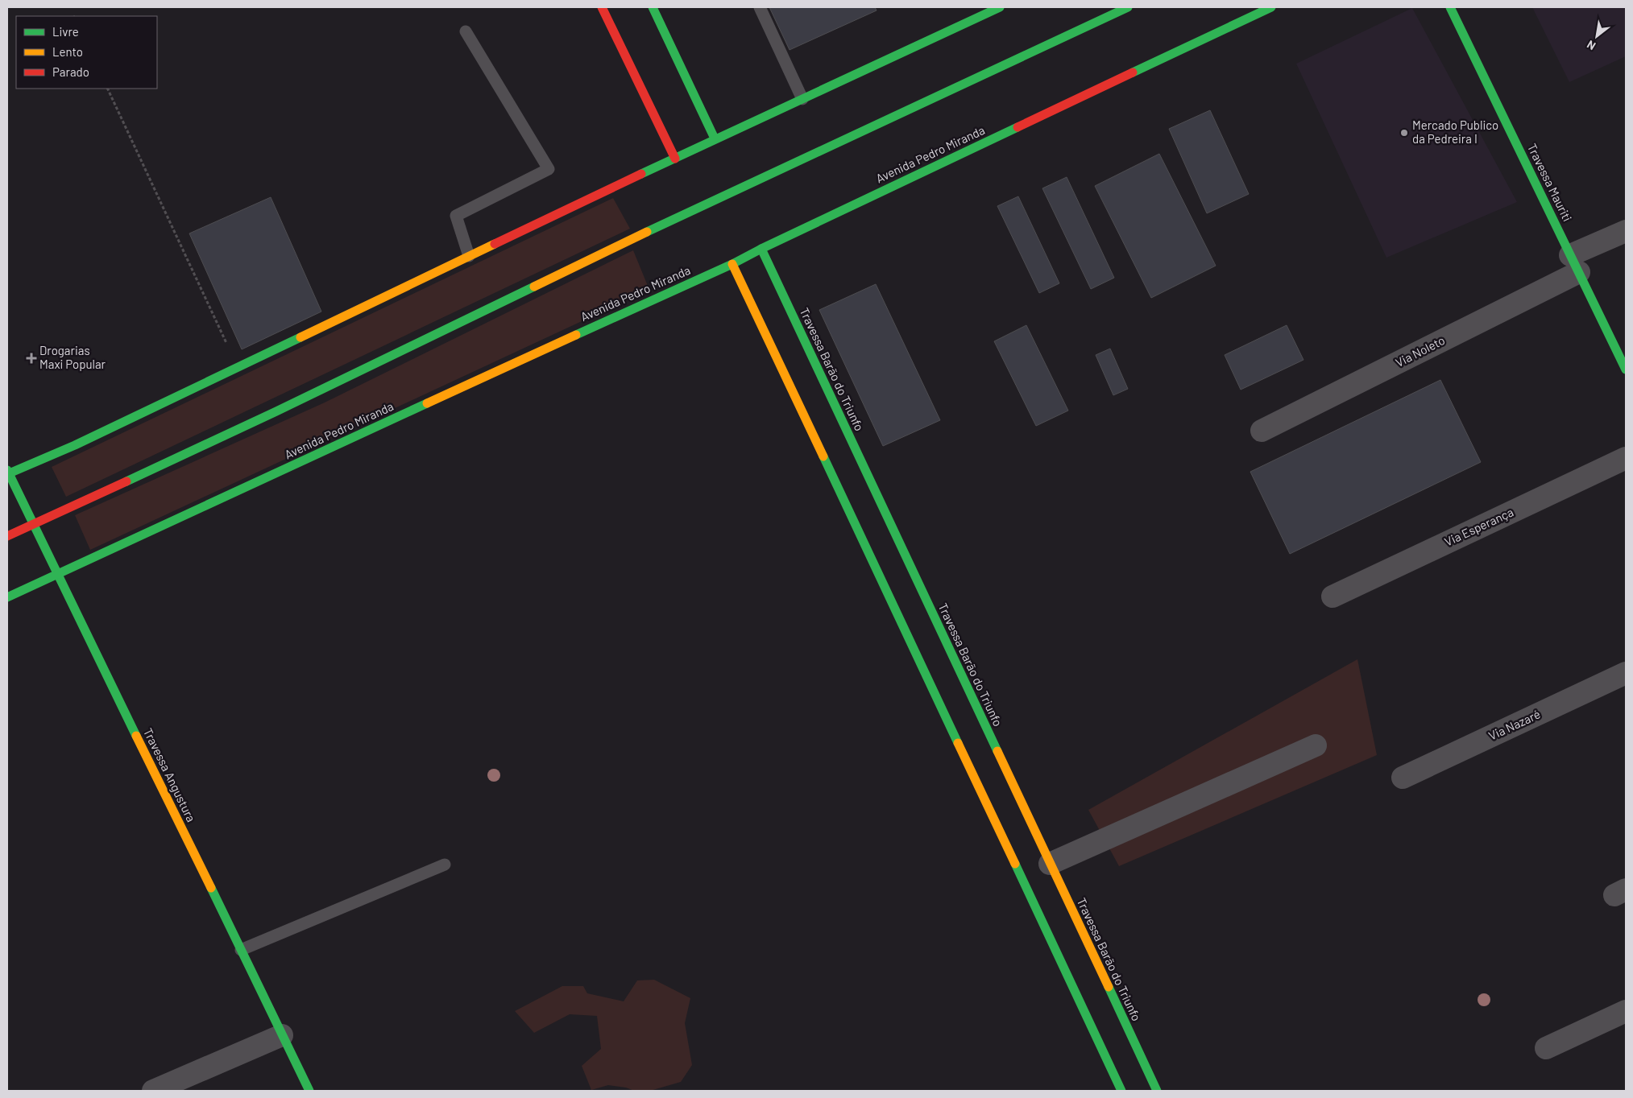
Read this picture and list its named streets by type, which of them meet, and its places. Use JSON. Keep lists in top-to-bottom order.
{
  "streets": {
    "main road": [
      "Avenida Pedro Miranda",
      "Travessa Mauriti",
      "Travessa Barão do Triunfo",
      "Travessa Angustura"
    ],
    "street": ["Via Noleto", "Via Esperança", "Via Nazaré"]
  },
  "crossings": [
    ["Avenida Pedro Miranda", "Travessa Barão do Triunfo"],
    ["Avenida Pedro Miranda", "Travessa Angustura"],
    ["Travessa Mauriti", "Via Noleto"]
  ],
  "places": {
    "other": ["Mercado Publico da Pedreira I"],
    "health": ["Drogarias Maxi Popular"]
  },
  "legend": ["Livre", "Lento", "Parado"],
  "north": "bottom left"
}
